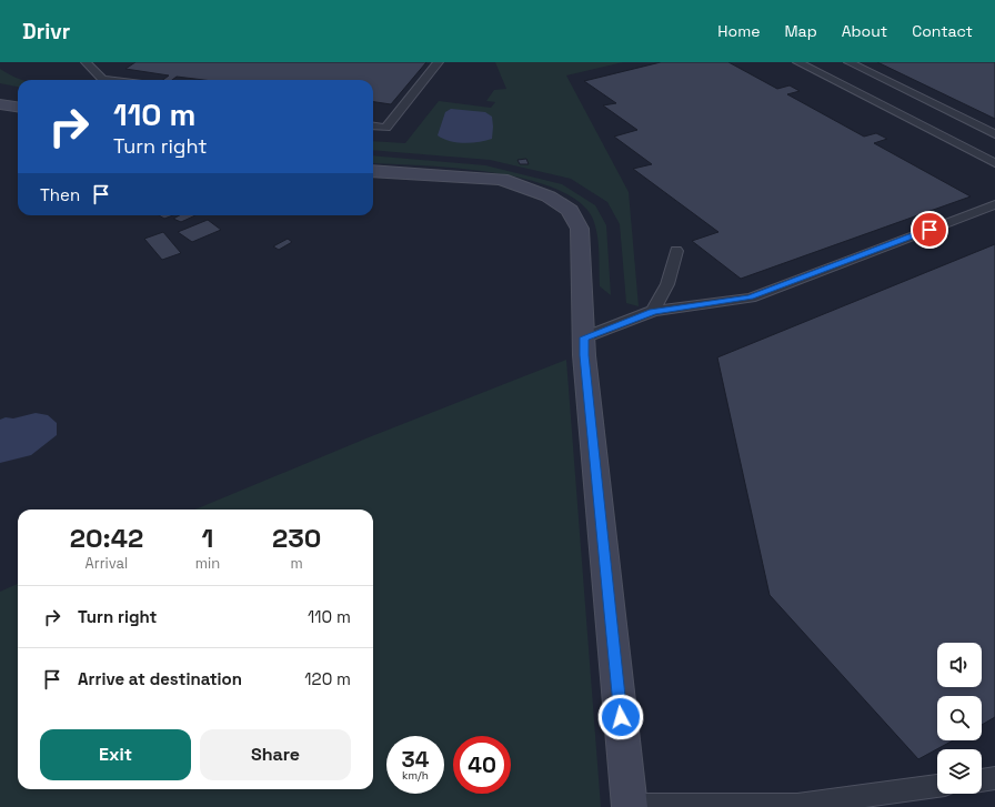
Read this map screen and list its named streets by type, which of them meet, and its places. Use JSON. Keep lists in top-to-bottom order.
{
  "page": {
    "header": "Drivr",
    "nav": [
      "Home",
      "Map",
      "About",
      "Contact"
    ],
    "turn": ["110 m", "Turn right"],
    "then": "Then",
    "eta": [
      "20:42",
      "Arrival",
      "1",
      "min",
      "230",
      "m"
    ],
    "list": [
      {
        "name": "Turn right",
        "value": "110 m"
      },
      {
        "name": "Arrive at destination",
        "value": "120 m"
      }
    ],
    "buttons": ["Exit", "Share"],
    "speed": "34 km/h",
    "limit": "40"
  }
}
